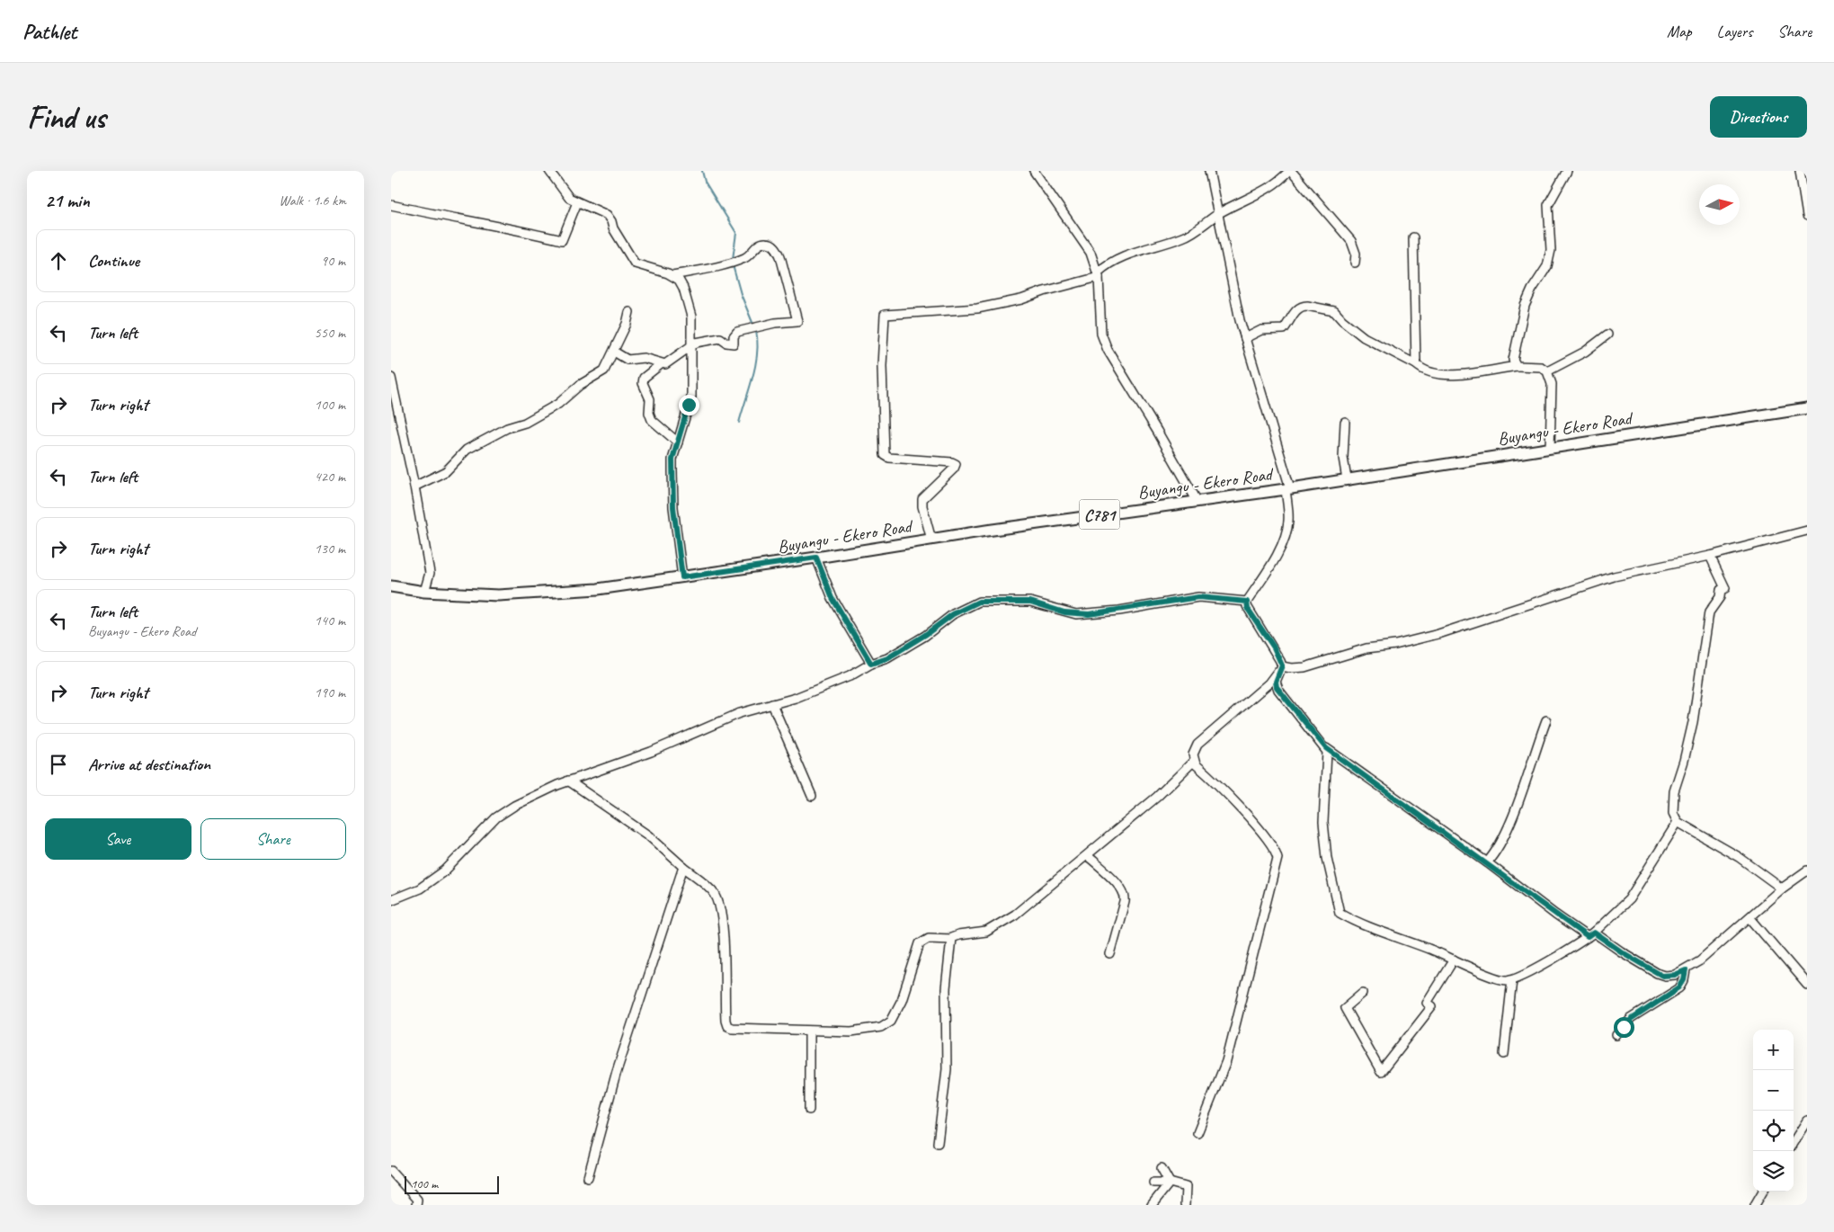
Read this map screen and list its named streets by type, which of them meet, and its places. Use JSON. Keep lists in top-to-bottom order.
{
  "streets": {
    "main road": ["Buyangu - Ekero Road", "C781"]
  },
  "scale_bar": "100 m",
  "north": "right",
  "page": {
    "header": "Pathlet",
    "nav": ["Map", "Layers", "Share"],
    "buttons": [
      "Directions",
      ["Save", "Share"]
    ],
    "title": "Find us",
    "heading": ["21 min", "Walk · 1.6 km"],
    "list": [
      ["Continue", "90 m"],
      ["Turn left", "550 m"],
      ["Turn right", "100 m"],
      ["Turn left", "420 m"],
      ["Turn right", "130 m"],
      ["Turn left", "Buyangu - Ekero Road", "140 m"],
      ["Turn right", "190 m"],
      "Arrive at destination"
    ],
    "map_buttons": ["+", "−"],
    "scale": "100 m"
  }
}
